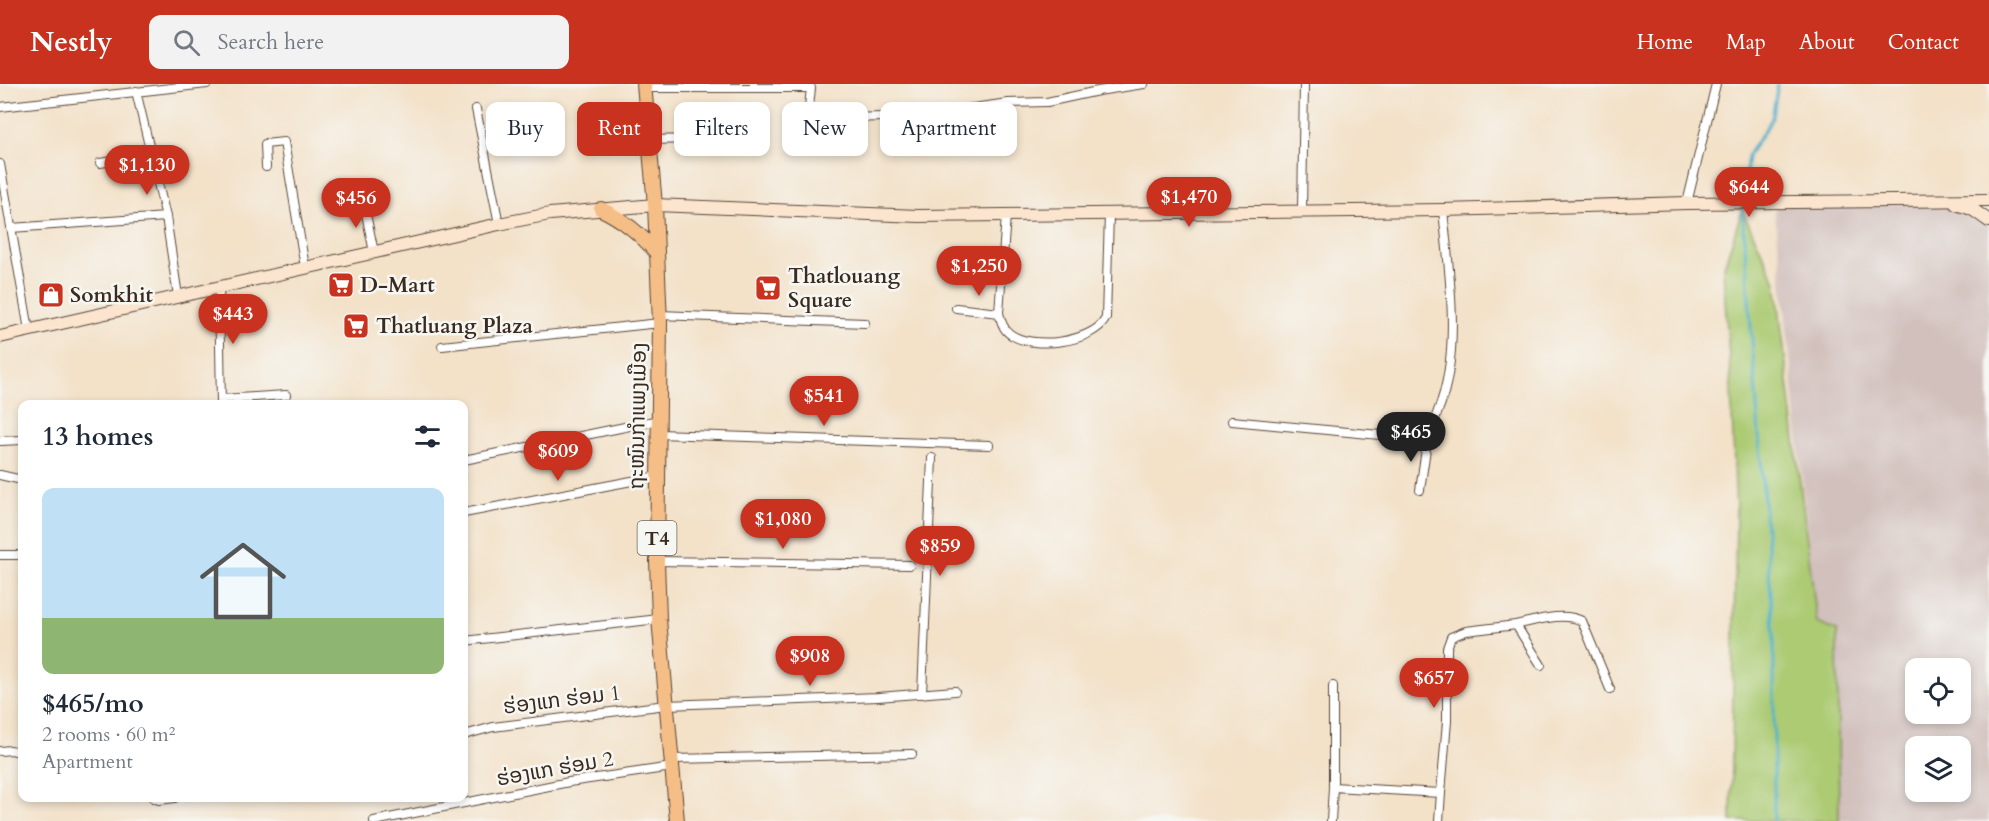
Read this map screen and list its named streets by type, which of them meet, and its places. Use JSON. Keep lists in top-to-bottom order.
{
  "streets": {
    "main road": ["ຖະໜົນກຳແພງເມືອງ", "T4"],
    "street": ["ຮ່ອງແກ ຮ່ອມ 1", "ຮ່ອງແກ ຮ່ອມ 2"]
  },
  "crossings": [
    ["ຖະໜົນກຳແພງເມືອງ", "ຮ່ອງແກ ຮ່ອມ 1"],
    ["ຖະໜົນກຳແພງເມືອງ", "ຮ່ອງແກ ຮ່ອມ 2"]
  ],
  "places": {
    "supermarket": ["D-Mart", "Thatlouang Square", "Thatluang Plaza"],
    "shop": ["Somkhit"]
  },
  "page": {
    "header": "Nestly",
    "search": "Search here",
    "nav": [
      "Home",
      "Map",
      "About",
      "Contact"
    ],
    "chip": [
      "Buy",
      "Rent",
      "Filters",
      "New",
      "Apartment"
    ],
    "price": [
      "$1,130",
      "$644",
      "$1,470",
      "$456",
      "$1,250",
      "$443",
      "$541",
      "$465",
      "$609",
      "$1,080",
      "$859",
      "$908",
      "$657"
    ],
    "heading": "13 homes",
    "list": [
      {
        "name": "$465/mo",
        "note": "2 rooms · 60 m² · Apartment"
      }
    ]
  }
}
